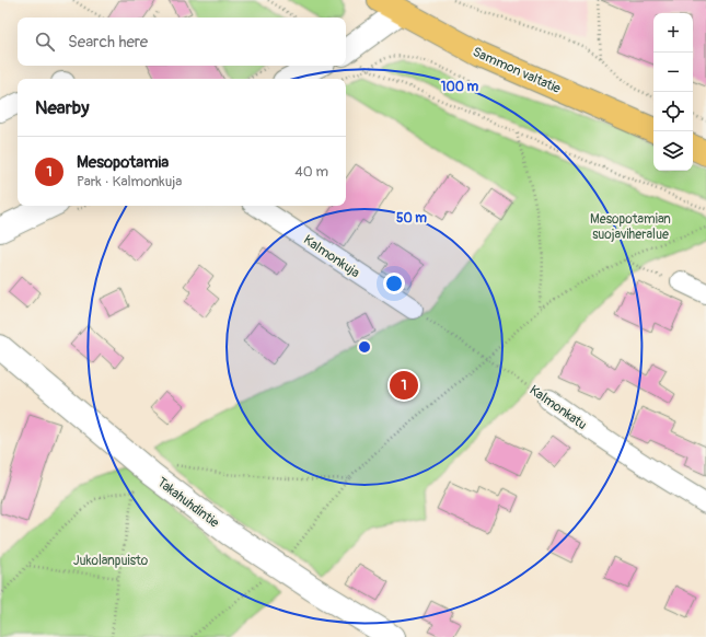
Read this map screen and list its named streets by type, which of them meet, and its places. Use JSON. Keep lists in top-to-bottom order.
{
  "streets": {
    "main road": ["Sammon valtatie"],
    "street": ["Kalmonkuja", "Kalmonkatu", "Takahuhdintie"]
  },
  "crossings": [
    ["Kalmonkuja", "Kalmonkatu"]
  ],
  "parks": ["Mesopotamian suojaviheralue", "Jukolanpuisto"],
  "page": {
    "map_buttons": ["+", "−"],
    "search": "Search here",
    "heading": "Nearby",
    "list": [
      {
        "mark": "1",
        "name": "Mesopotamia",
        "note": "Park · Kalmonkuja",
        "value": "40 m"
      }
    ],
    "pins": "1"
  },
  "rings": ["100 m", "50 m"]
}
